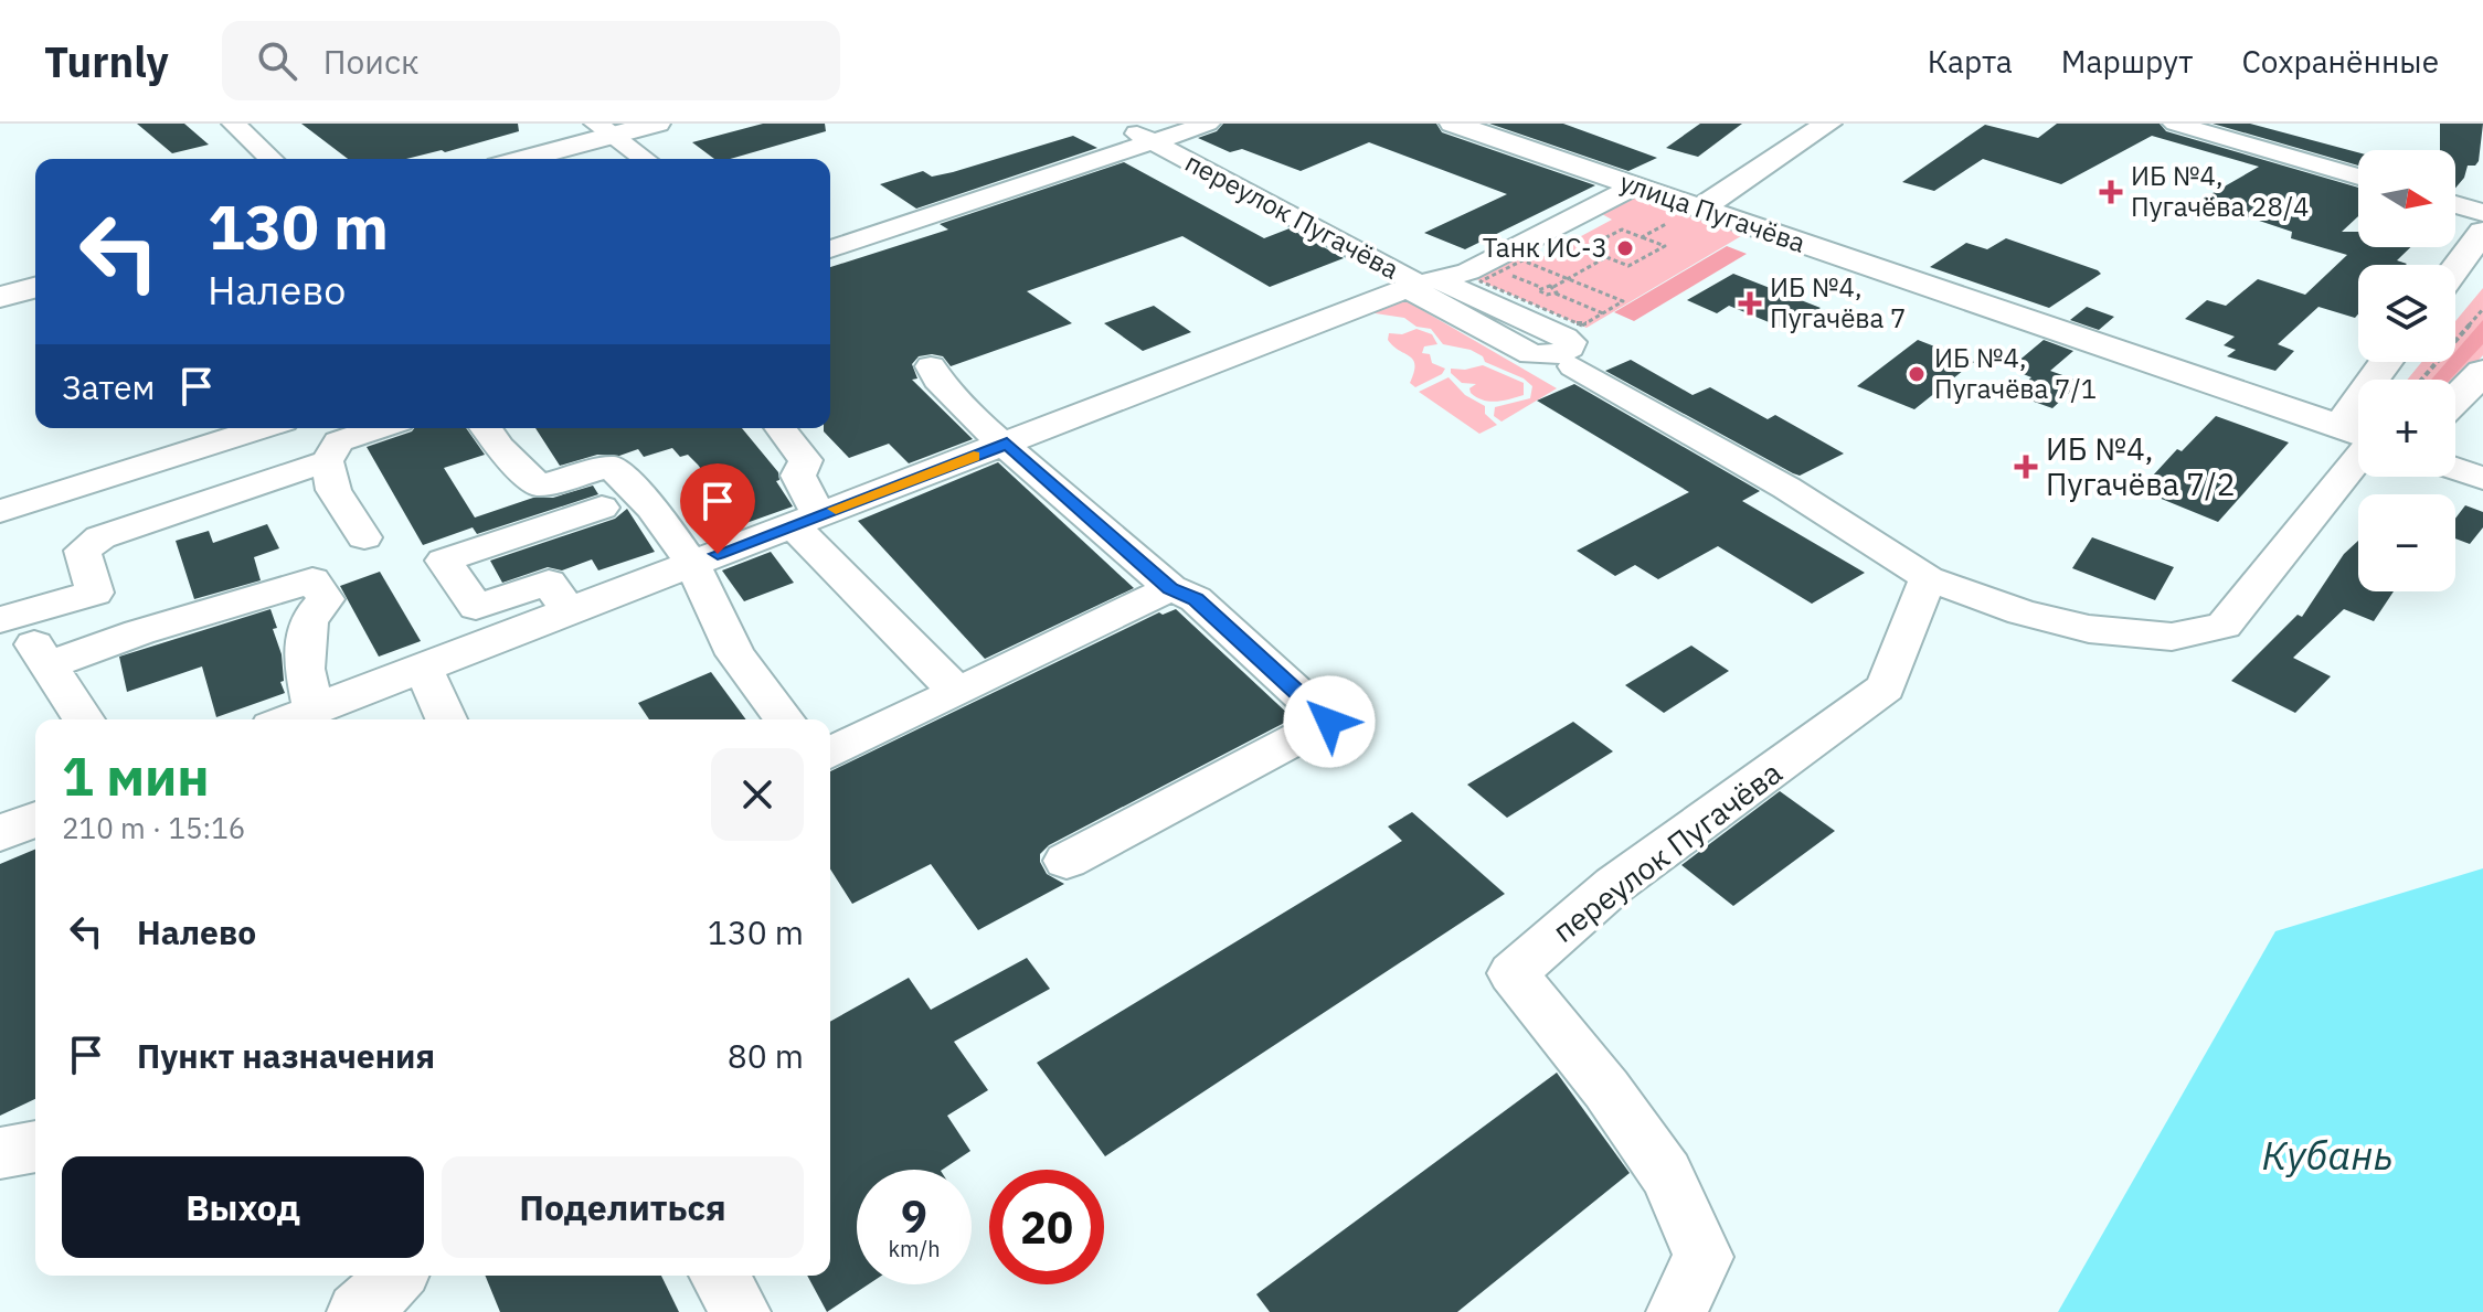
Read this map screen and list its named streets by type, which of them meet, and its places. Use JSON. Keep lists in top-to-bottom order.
{
  "streets": {
    "main road": ["улица Пугачёва"],
    "street": ["переулок Пугачёва"]
  },
  "water": ["Кубань"],
  "places": {
    "health": ["ИБ №4, Пугачёва 28/4", "ИБ №4, Пугачёва 7", "ИБ №4, Пугачёва 7/2"],
    "other": ["Танк ИС-3", "ИБ №4, Пугачёва 7/1"]
  },
  "north": "right",
  "page": {
    "header": "Turnly",
    "search": "Поиск",
    "nav": ["Карта", "Маршрут", "Сохранённые"],
    "map_buttons": ["+", "−"],
    "turn": ["130 m", "Налево"],
    "then": "Затем",
    "heading": ["1 мин", "210 m · 15:16"],
    "list": [
      {
        "name": "Налево",
        "value": "130 m"
      },
      {
        "name": "Пункт назначения",
        "value": "80 m"
      }
    ],
    "buttons": ["Выход", "Поделиться"],
    "speed": "9 km/h",
    "limit": "20"
  }
}
